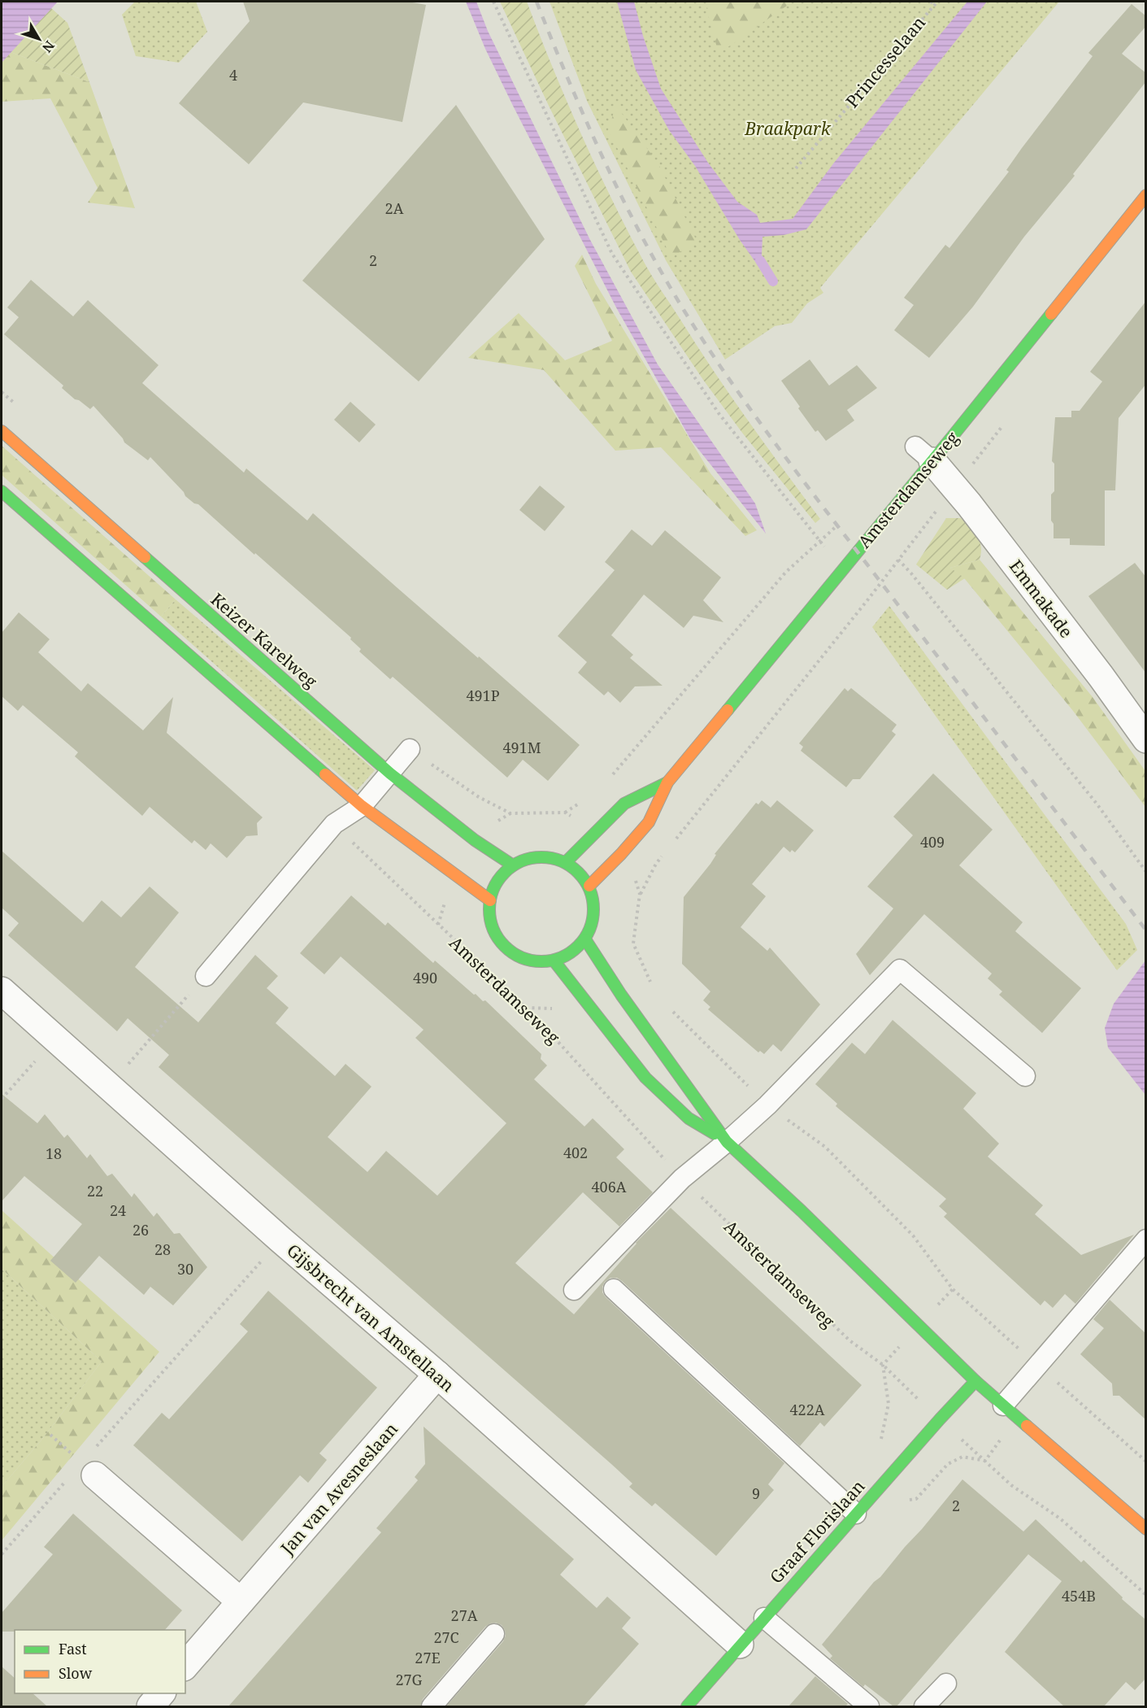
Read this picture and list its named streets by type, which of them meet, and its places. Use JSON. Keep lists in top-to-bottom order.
{
  "streets": {
    "main road": ["Amsterdamseweg", "Keizer Karelweg", "Graaf Florislaan"],
    "street": ["Emmakade", "Gijsbrecht van Amstellaan", "Jan van Avesneslaan"],
    "path": ["Princesselaan"]
  },
  "crossings": [
    ["Amsterdamseweg", "Emmakade"],
    ["Amsterdamseweg", "Keizer Karelweg"],
    ["Amsterdamseweg", "Graaf Florislaan"],
    ["Gijsbrecht van Amstellaan", "Jan van Avesneslaan"],
    ["Gijsbrecht van Amstellaan", "Graaf Florislaan"]
  ],
  "parks": ["Braakpark"],
  "house_numbers": [
    "4",
    "2A",
    "2",
    "491P",
    "491M",
    "409",
    "490",
    "402",
    "18",
    "406A",
    "22",
    "24",
    "26",
    "28",
    "30",
    "422A",
    "9",
    "2",
    "454B",
    "27A",
    "27C",
    "27E",
    "27G"
  ],
  "legend": ["Fast", "Slow"],
  "north": "bottom right"
}
